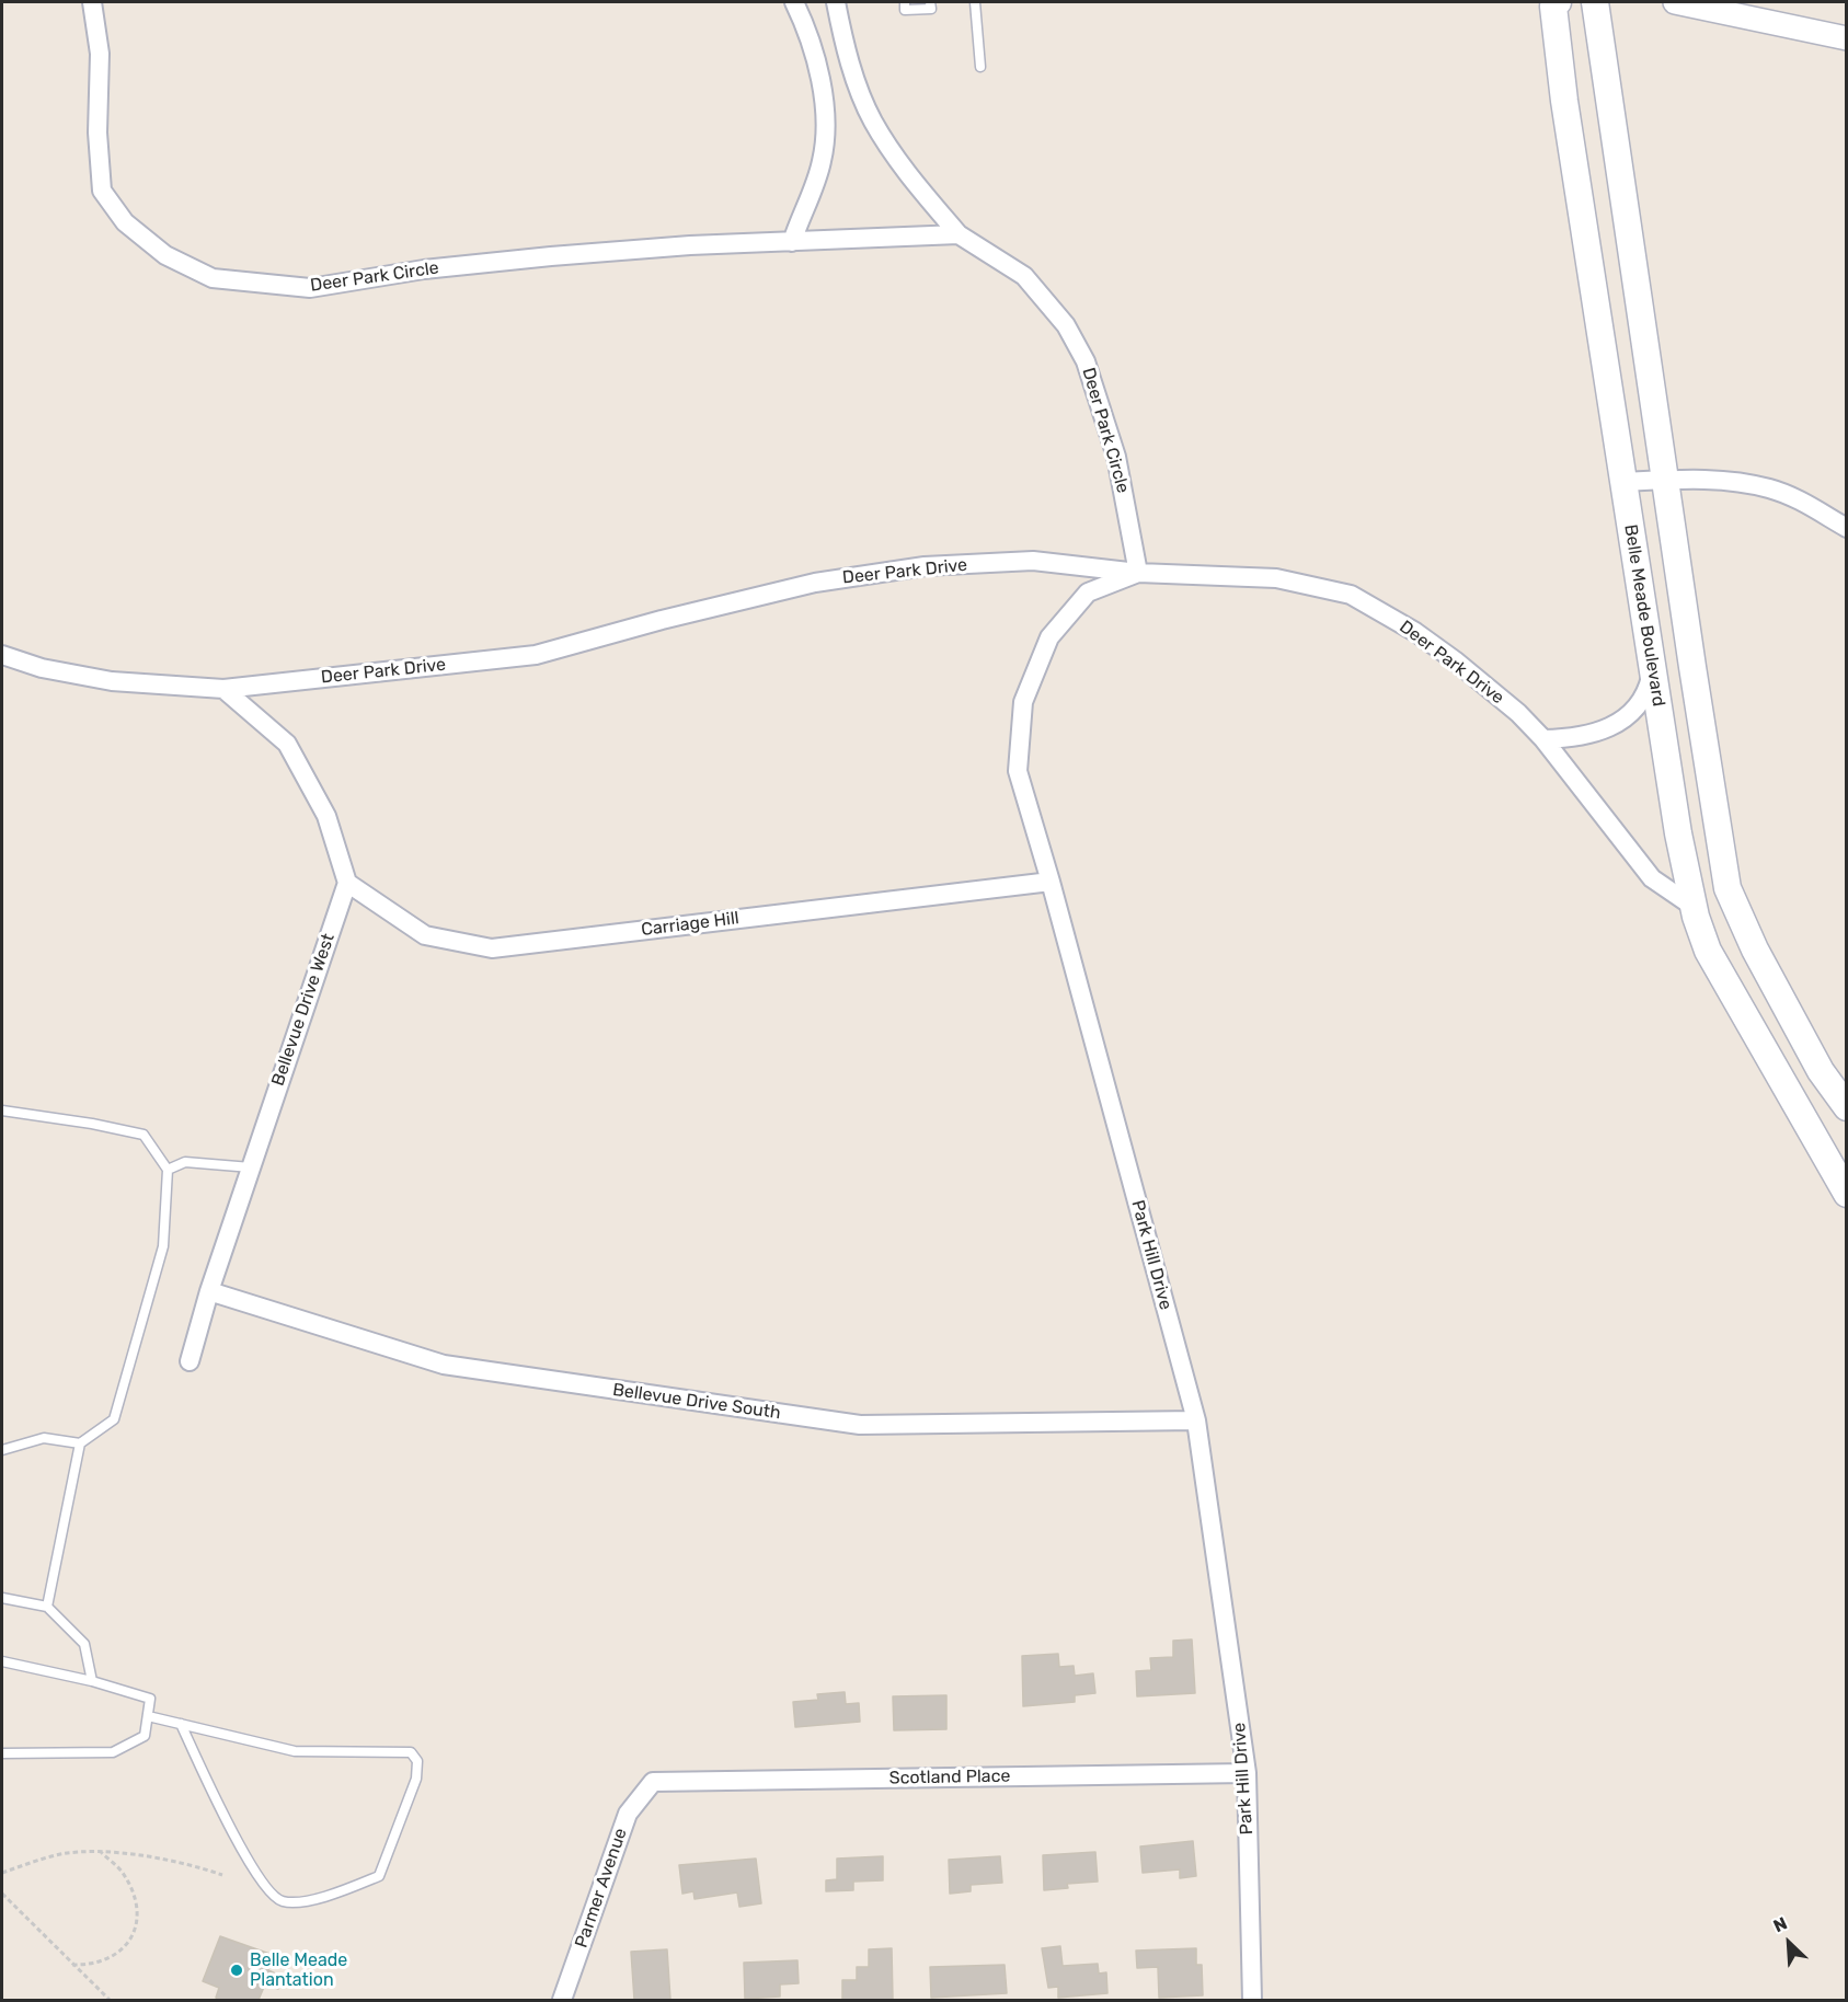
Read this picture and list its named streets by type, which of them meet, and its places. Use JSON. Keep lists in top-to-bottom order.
{
  "streets": {
    "main road": ["Belle Meade Boulevard"],
    "street": [
      "Deer Park Circle",
      "Deer Park Drive",
      "Carriage Hill",
      "Bellevue Drive West",
      "Park Hill Drive",
      "Bellevue Drive South",
      "Scotland Place",
      "Parmer Avenue"
    ]
  },
  "crossings": [
    ["Deer Park Circle", "Deer Park Drive"],
    ["Deer Park Circle", "Park Hill Drive"],
    ["Deer Park Drive", "Belle Meade Boulevard"],
    ["Deer Park Drive", "Park Hill Drive"],
    ["Carriage Hill", "Bellevue Drive West"],
    ["Carriage Hill", "Park Hill Drive"],
    ["Bellevue Drive West", "Bellevue Drive South"],
    ["Park Hill Drive", "Bellevue Drive South"],
    ["Park Hill Drive", "Scotland Place"],
    ["Scotland Place", "Parmer Avenue"]
  ],
  "places": ["Belle Meade Plantation"],
  "north": "top left"
}
